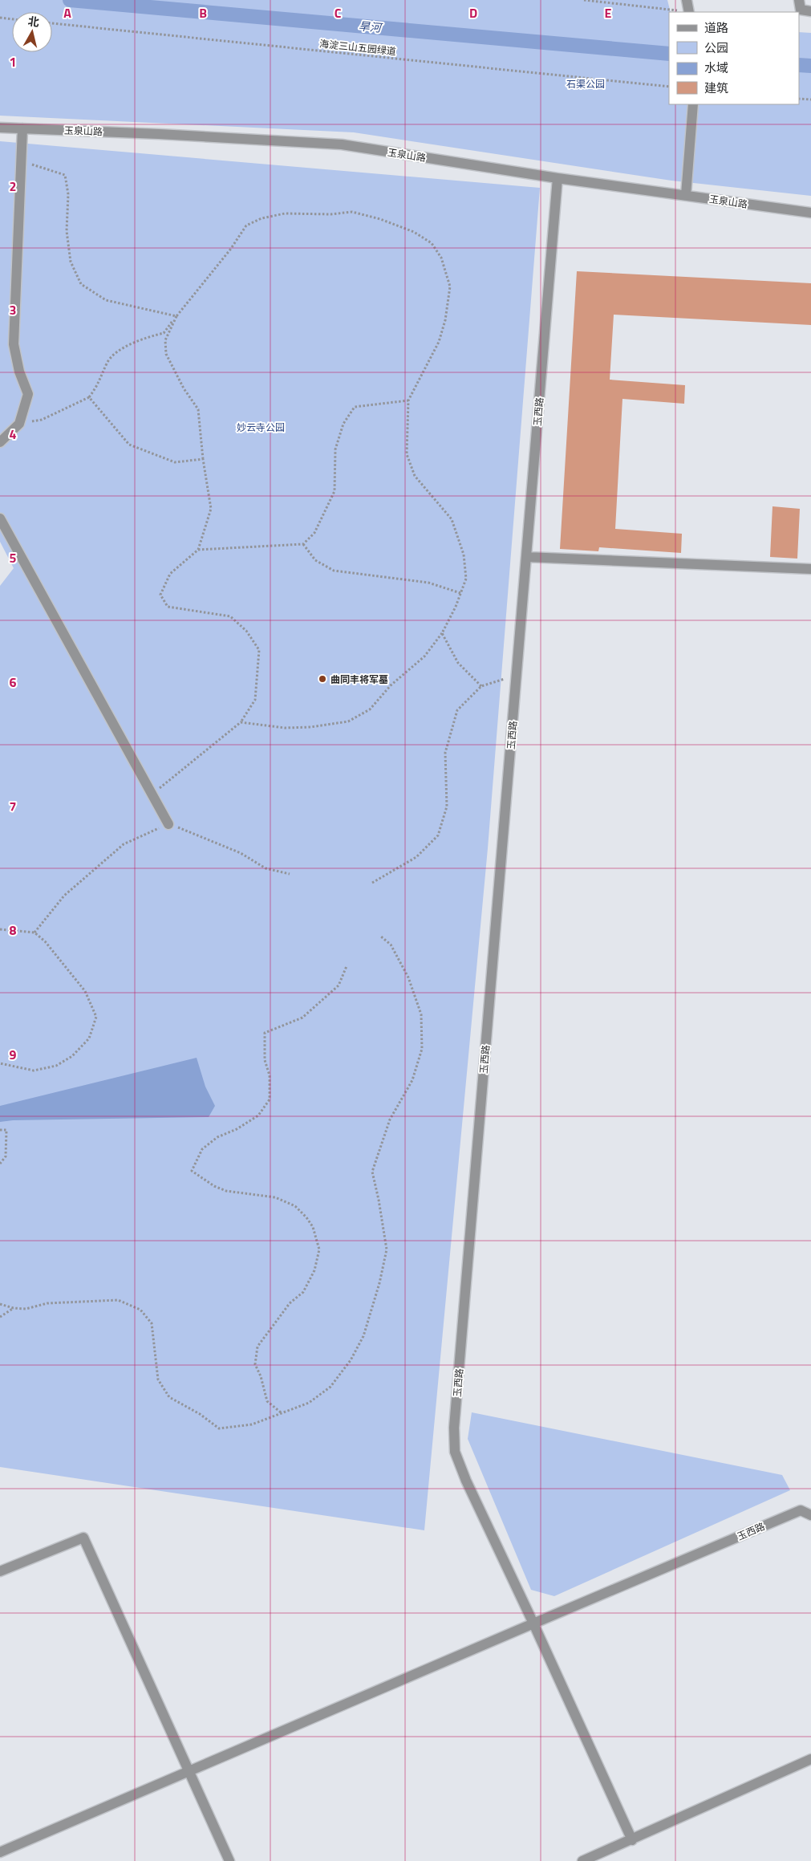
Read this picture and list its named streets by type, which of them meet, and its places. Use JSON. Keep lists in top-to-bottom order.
{
  "streets": {
    "street": ["玉泉山路", "玉西路"],
    "path": ["海淀三山五园绿道"]
  },
  "crossings": [
    ["玉泉山路", "玉西路"]
  ],
  "water": ["旱河"],
  "parks": ["石渠公园", "妙云寺公园"],
  "places": ["曲同丰将军墓"],
  "legend": [
    "道路",
    "公园",
    "水域",
    "建筑"
  ],
  "north": "top",
  "grid": {
    "columns": [
      "A",
      "B",
      "C",
      "D",
      "E"
    ],
    "rows": [
      "1",
      "2",
      "3",
      "4",
      "5",
      "6",
      "7",
      "8",
      "9"
    ]
  }
}
